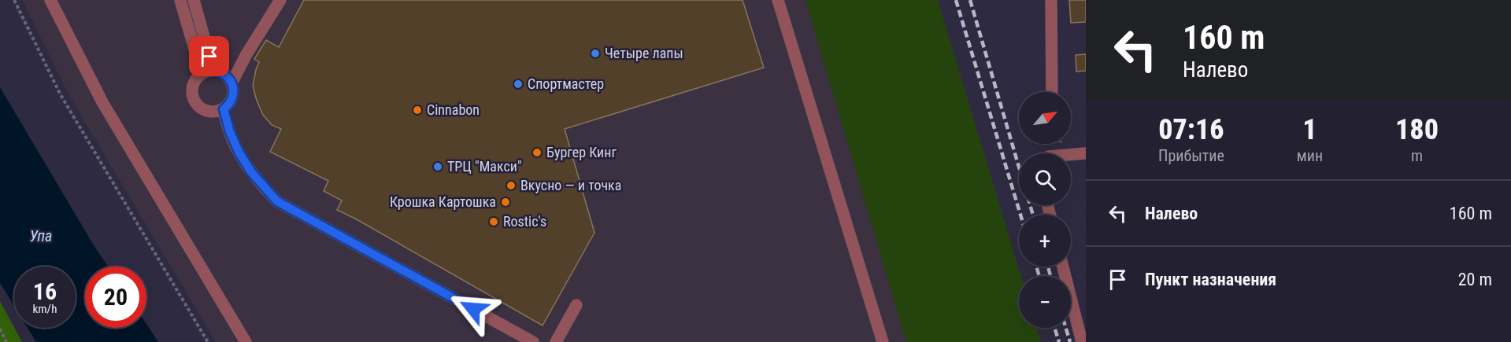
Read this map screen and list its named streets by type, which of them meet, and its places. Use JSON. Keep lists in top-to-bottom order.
{
  "water": ["Упа"],
  "places": [
    "Четыре лапы",
    "Спортмастер",
    "Cinnabon",
    "Бургер Кинг",
    "ТРЦ \"Макси\"",
    "Вкусно — и точка",
    "Крошка Картошка",
    "Rostic's"
  ],
  "north": "top right",
  "page": {
    "turn": ["160 m", "Налево"],
    "map_buttons": ["+", "−"],
    "eta": [
      "07:16",
      "Прибытие",
      "1",
      "мин",
      "180",
      "m"
    ],
    "list": [
      {
        "name": "Налево",
        "value": "160 m"
      },
      {
        "name": "Пункт назначения",
        "value": "20 m"
      }
    ],
    "speed": "16 km/h",
    "limit": "20"
  }
}
